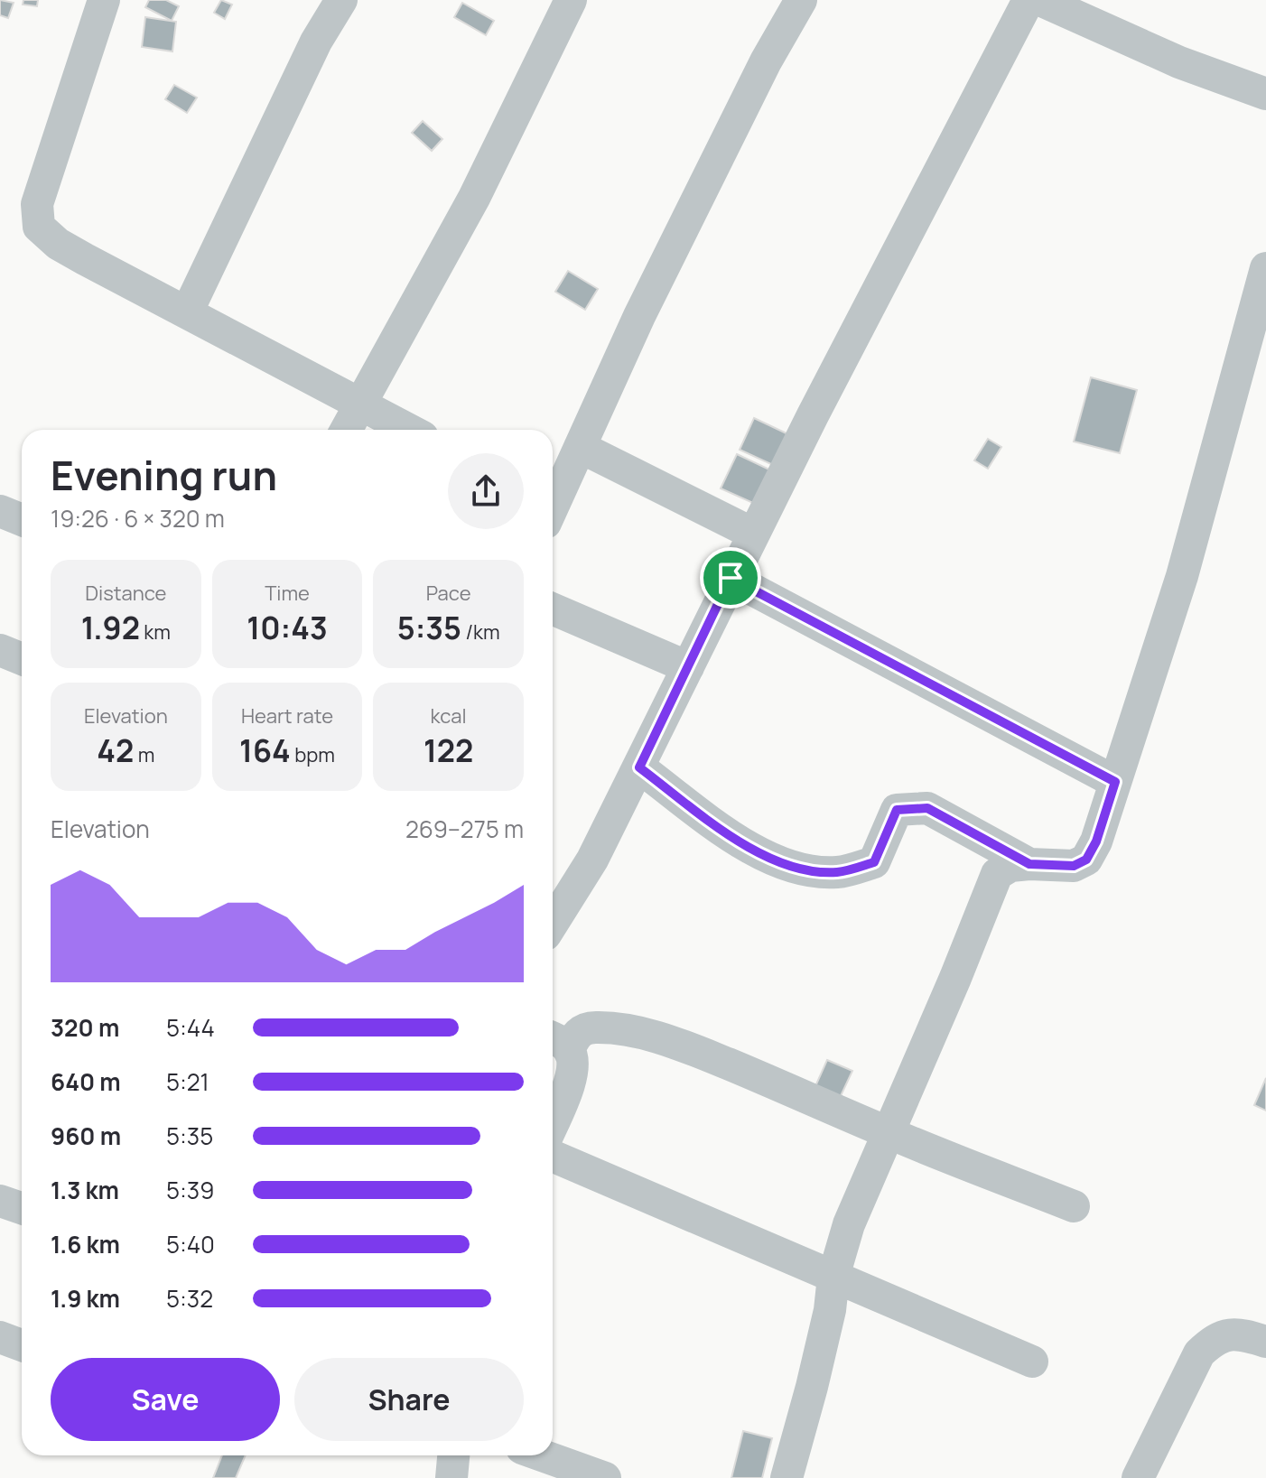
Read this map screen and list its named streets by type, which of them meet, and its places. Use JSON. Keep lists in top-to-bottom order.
{
  "page": {
    "heading": ["Evening run", "19:26 · 6 × 320 m"],
    "stats": [
      ["Distance", "1.92 km"],
      ["Time", "10:43"],
      ["Pace", "5:35 /km"],
      ["Elevation", "42 m"],
      ["Heart rate", "164 bpm"],
      ["kcal", "122"]
    ],
    "chart": ["Elevation", "269–275 m"],
    "list": [
      {
        "name": "320 m",
        "note": "5:44"
      },
      {
        "name": "640 m",
        "note": "5:21"
      },
      {
        "name": "960 m",
        "note": "5:35"
      },
      {
        "name": "1.3 km",
        "note": "5:39"
      },
      {
        "name": "1.6 km",
        "note": "5:40"
      },
      {
        "name": "1.9 km",
        "note": "5:32"
      }
    ],
    "buttons": ["Save", "Share"]
  }
}
